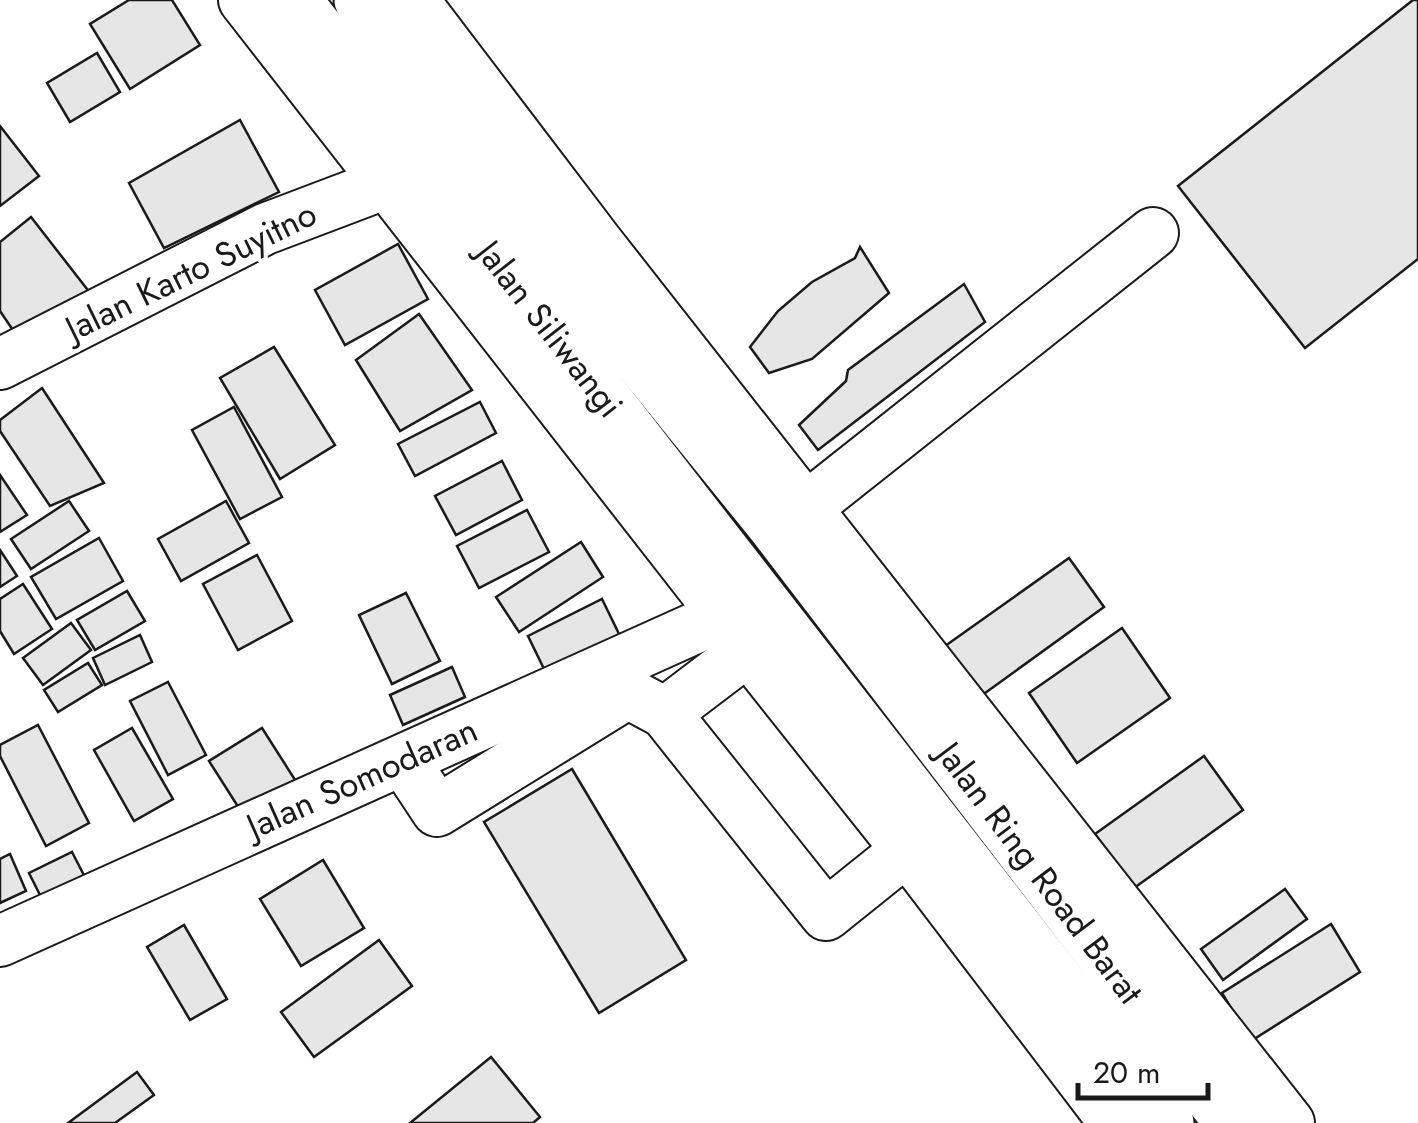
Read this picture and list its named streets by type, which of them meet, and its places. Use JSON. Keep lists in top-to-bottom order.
{
  "streets": {
    "highway": ["Jalan Siliwangi", "Jalan Ring Road Barat"],
    "street": ["Jalan Karto Suyitno", "Jalan Somodaran"]
  },
  "crossings": [
    ["Jalan Siliwangi", "Jalan Ring Road Barat"]
  ],
  "scale_bar": "20 m"
}
